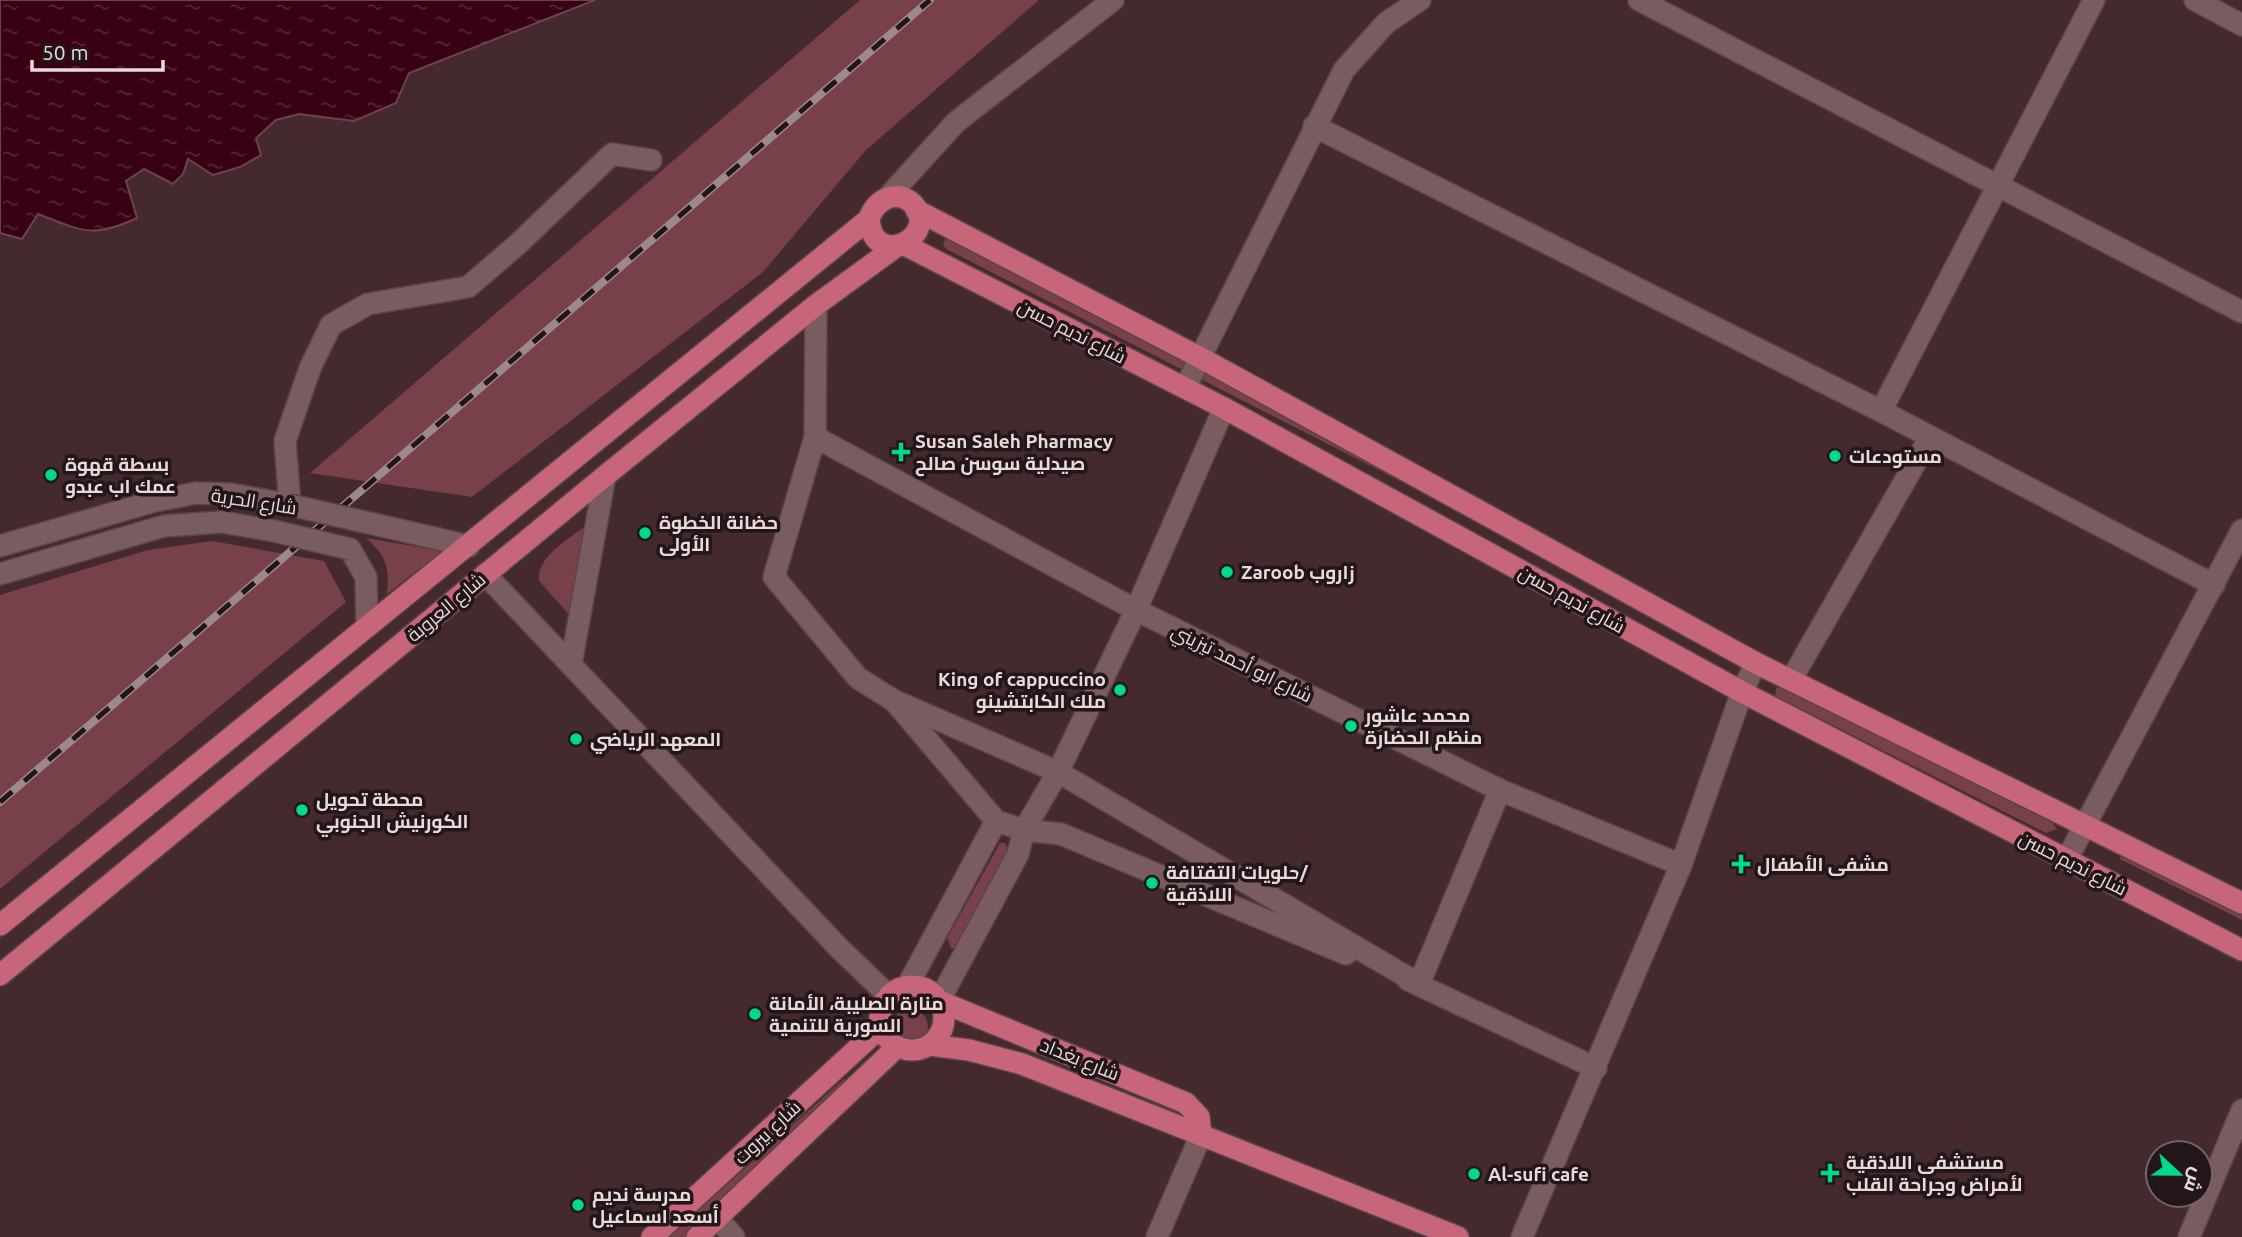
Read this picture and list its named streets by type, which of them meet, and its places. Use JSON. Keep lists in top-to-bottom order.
{
  "streets": {
    "main road": [
      "شارع نديم حسن",
      "شارع العروبة",
      "شارع بغداد",
      "شارع بيروت"
    ],
    "street": ["شارع الحرية", "شارع ابو أحمد تيزيني"]
  },
  "crossings": [
    ["شارع نديم حسن", "شارع العروبة"],
    ["شارع الحرية", "شارع العروبة"],
    ["شارع بغداد", "شارع بيروت"]
  ],
  "places": {
    "health": ["Susan Saleh Pharmacy صيدلية سوسن صالح", "مشفى الأطفال", "مستشفى اللاذقية لأمراض وجراحة القلب"],
    "other": [
      "مستودعات",
      "بسطة قهوة عمك اب عبدو",
      "حضانة الخطوة الأولى",
      "Zaroob زاروب",
      "King of cappuccino ملك الكابتشينو",
      "محمد عاشور منظم الحضارة",
      "المعهد الرياضي",
      "محطة تحويل الكورنيش الجنوبي",
      "حلويات التفتافة/ اللاذقية",
      "منارة الصليبة، الأمانة السورية للتنمية",
      "Al-sufi cafe",
      "مدرسة نديم أسعد اسماعيل"
    ]
  },
  "scale_bar": "50 m",
  "north": "right"
}
